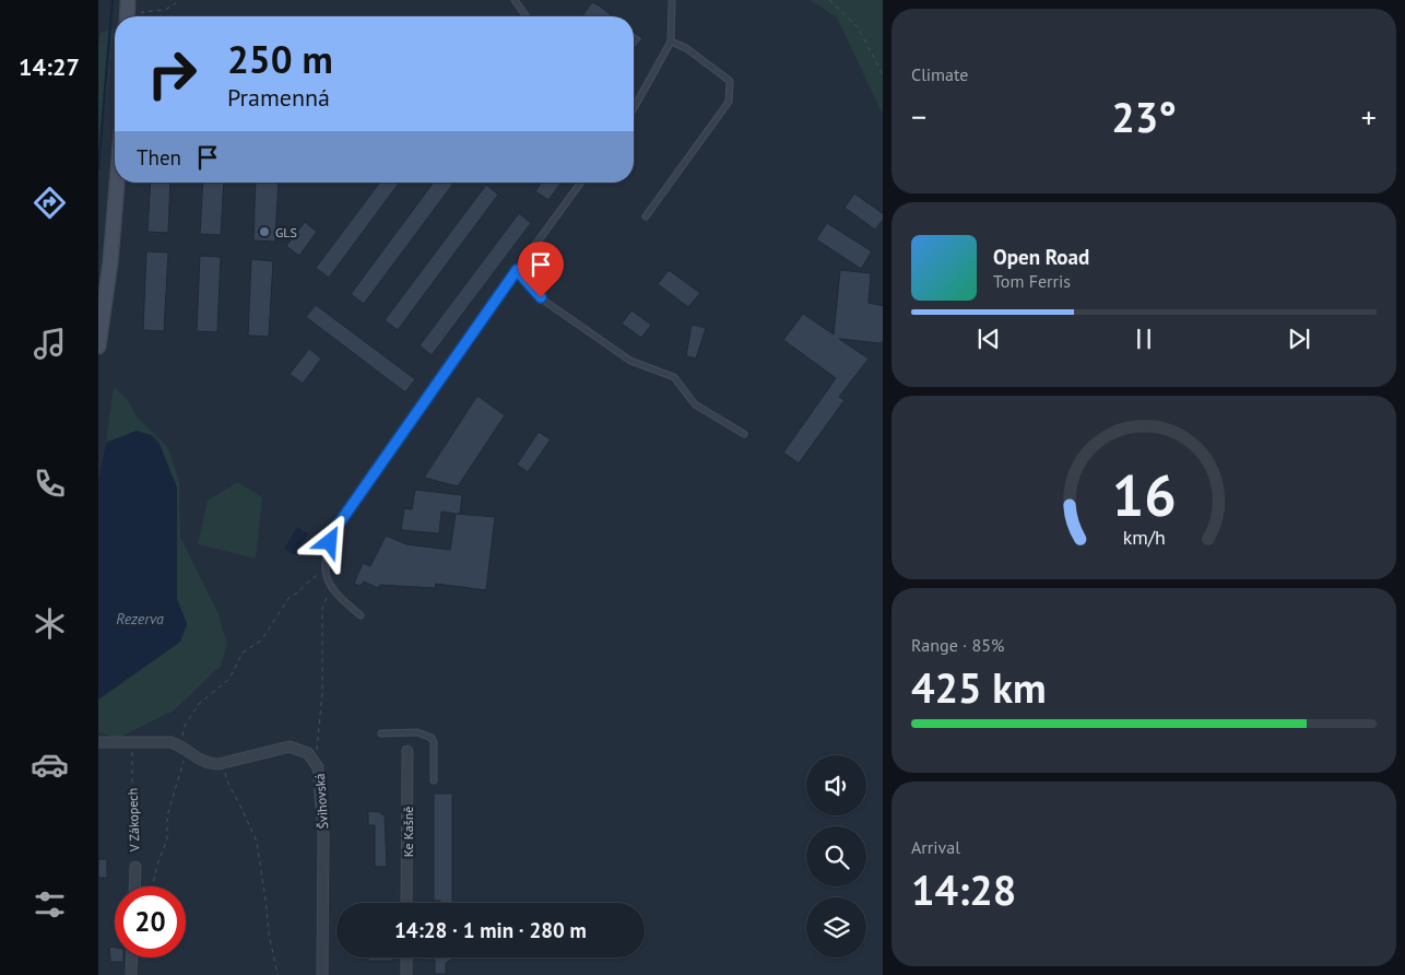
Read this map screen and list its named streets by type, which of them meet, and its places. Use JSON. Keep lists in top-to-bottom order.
{
  "streets": {
    "street": ["Švihovská", "V Zákopech", "Ke Kašně"]
  },
  "crossings": [
    ["Švihovská", "V Zákopech"]
  ],
  "water": ["Rezerva"],
  "places": ["GLS"],
  "page": {
    "tabs": "14:27",
    "tile": [
      "Climate",
      ["Range · 85%", "425 km"],
      ["Arrival", "14:28"]
    ],
    "turn": ["250 m", "Pramenná"],
    "heat": ["−", "23°", "+"],
    "then": "Then",
    "song": ["Open Road", "Tom Ferris"],
    "limit": "20",
    "trip": "14:28 · 1 min · 280 m",
    "gauge": ["16", "km/h"]
  }
}
